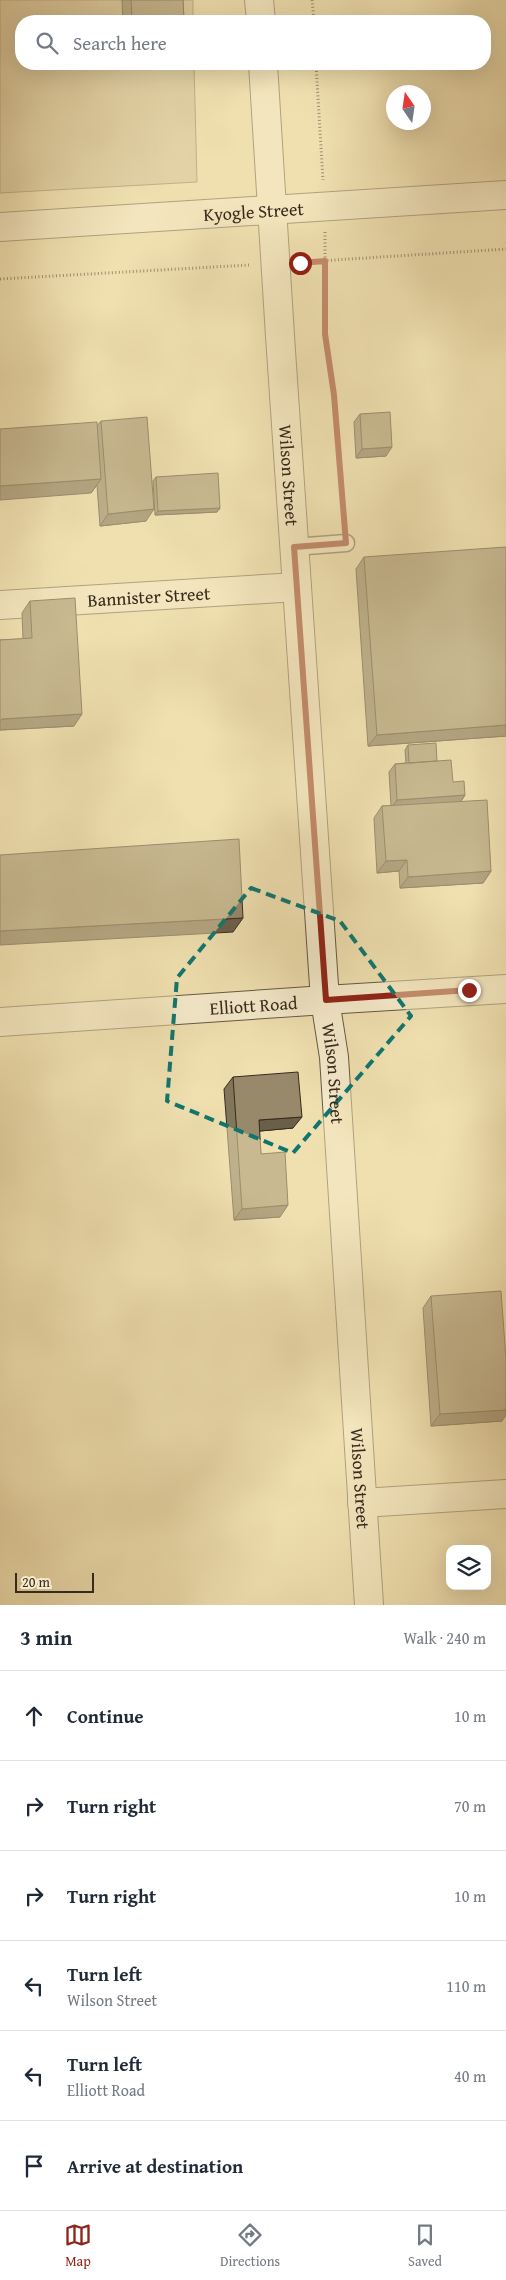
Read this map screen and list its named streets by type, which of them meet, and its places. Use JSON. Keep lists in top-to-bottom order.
{
  "streets": {
    "street": [
      "Kyogle Street",
      "Wilson Street",
      "Bannister Street",
      "Elliott Road"
    ]
  },
  "crossings": [
    ["Kyogle Street", "Wilson Street"],
    ["Wilson Street", "Bannister Street"],
    ["Wilson Street", "Elliott Road"]
  ],
  "scale_bar": "20 m",
  "north": "top",
  "page": {
    "search": "Search here",
    "scale": "20 m",
    "heading": ["3 min", "Walk · 240 m"],
    "list": [
      ["Continue", "10 m"],
      ["Turn right", "70 m"],
      ["Turn right", "10 m"],
      ["Turn left", "Wilson Street", "110 m"],
      ["Turn left", "Elliott Road", "40 m"],
      "Arrive at destination"
    ],
    "nav": ["Map", "Directions", "Saved"]
  }
}
